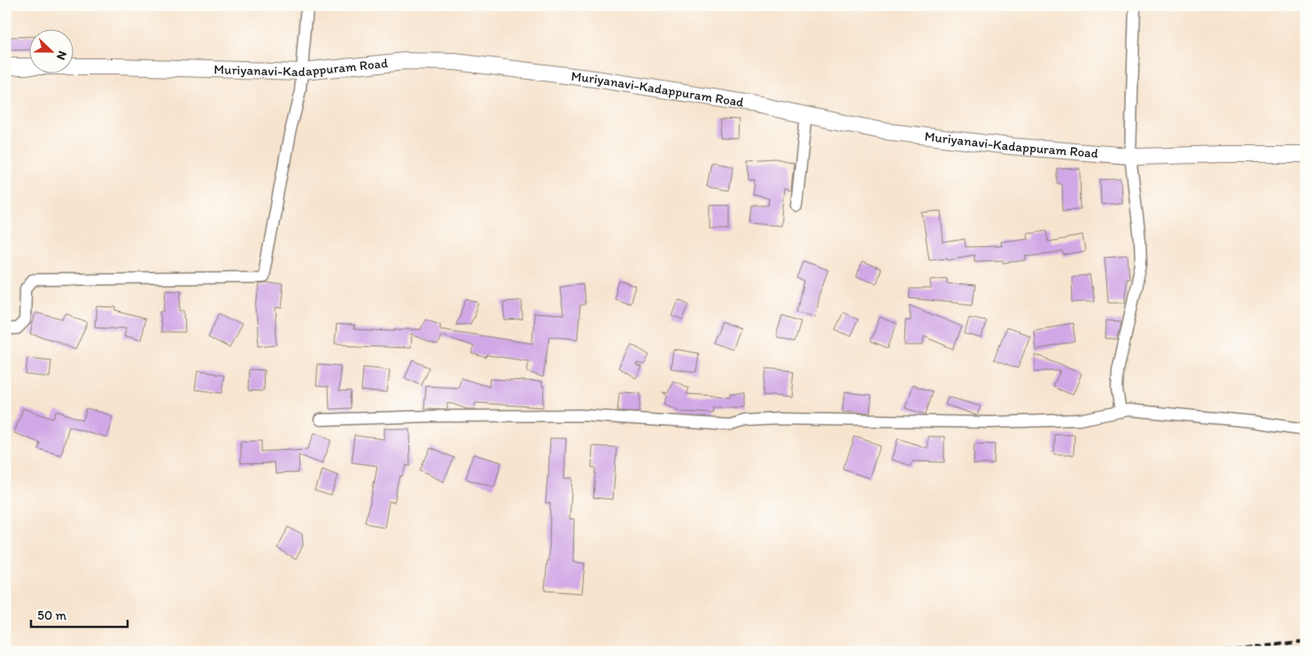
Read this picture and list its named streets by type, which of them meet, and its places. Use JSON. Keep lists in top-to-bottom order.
{
  "streets": {
    "main road": ["Muriyanavi-Kadappuram Road"]
  },
  "scale_bar": "50 m",
  "north": "right"
}
